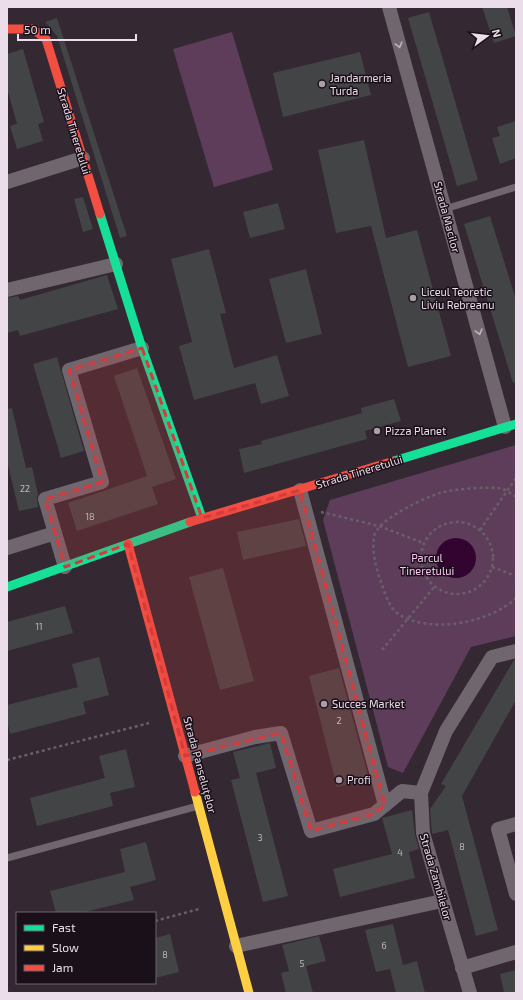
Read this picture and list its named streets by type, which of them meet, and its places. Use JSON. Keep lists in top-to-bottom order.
{
  "streets": {
    "street": [
      "Strada Tineretului",
      "Strada Macilor",
      "Strada Panseluțelor",
      "Strada Zambilelor"
    ]
  },
  "crossings": [
    ["Strada Tineretului", "Strada Macilor"],
    ["Strada Tineretului", "Strada Panseluțelor"]
  ],
  "one_way": ["Strada Macilor"],
  "parks": ["Parcul Tineretului"],
  "places": [
    "Jandarmeria Turda",
    "Liceul Teoretic Liviu Rebreanu",
    "Pizza Planet",
    "Succes Market",
    "Profi"
  ],
  "house_numbers": [
    "22",
    "18",
    "11",
    "2",
    "3",
    "8",
    "4",
    "6",
    "8",
    "5"
  ],
  "legend": ["Fast", "Slow", "Jam"],
  "scale_bar": "50 m",
  "north": "right"
}
